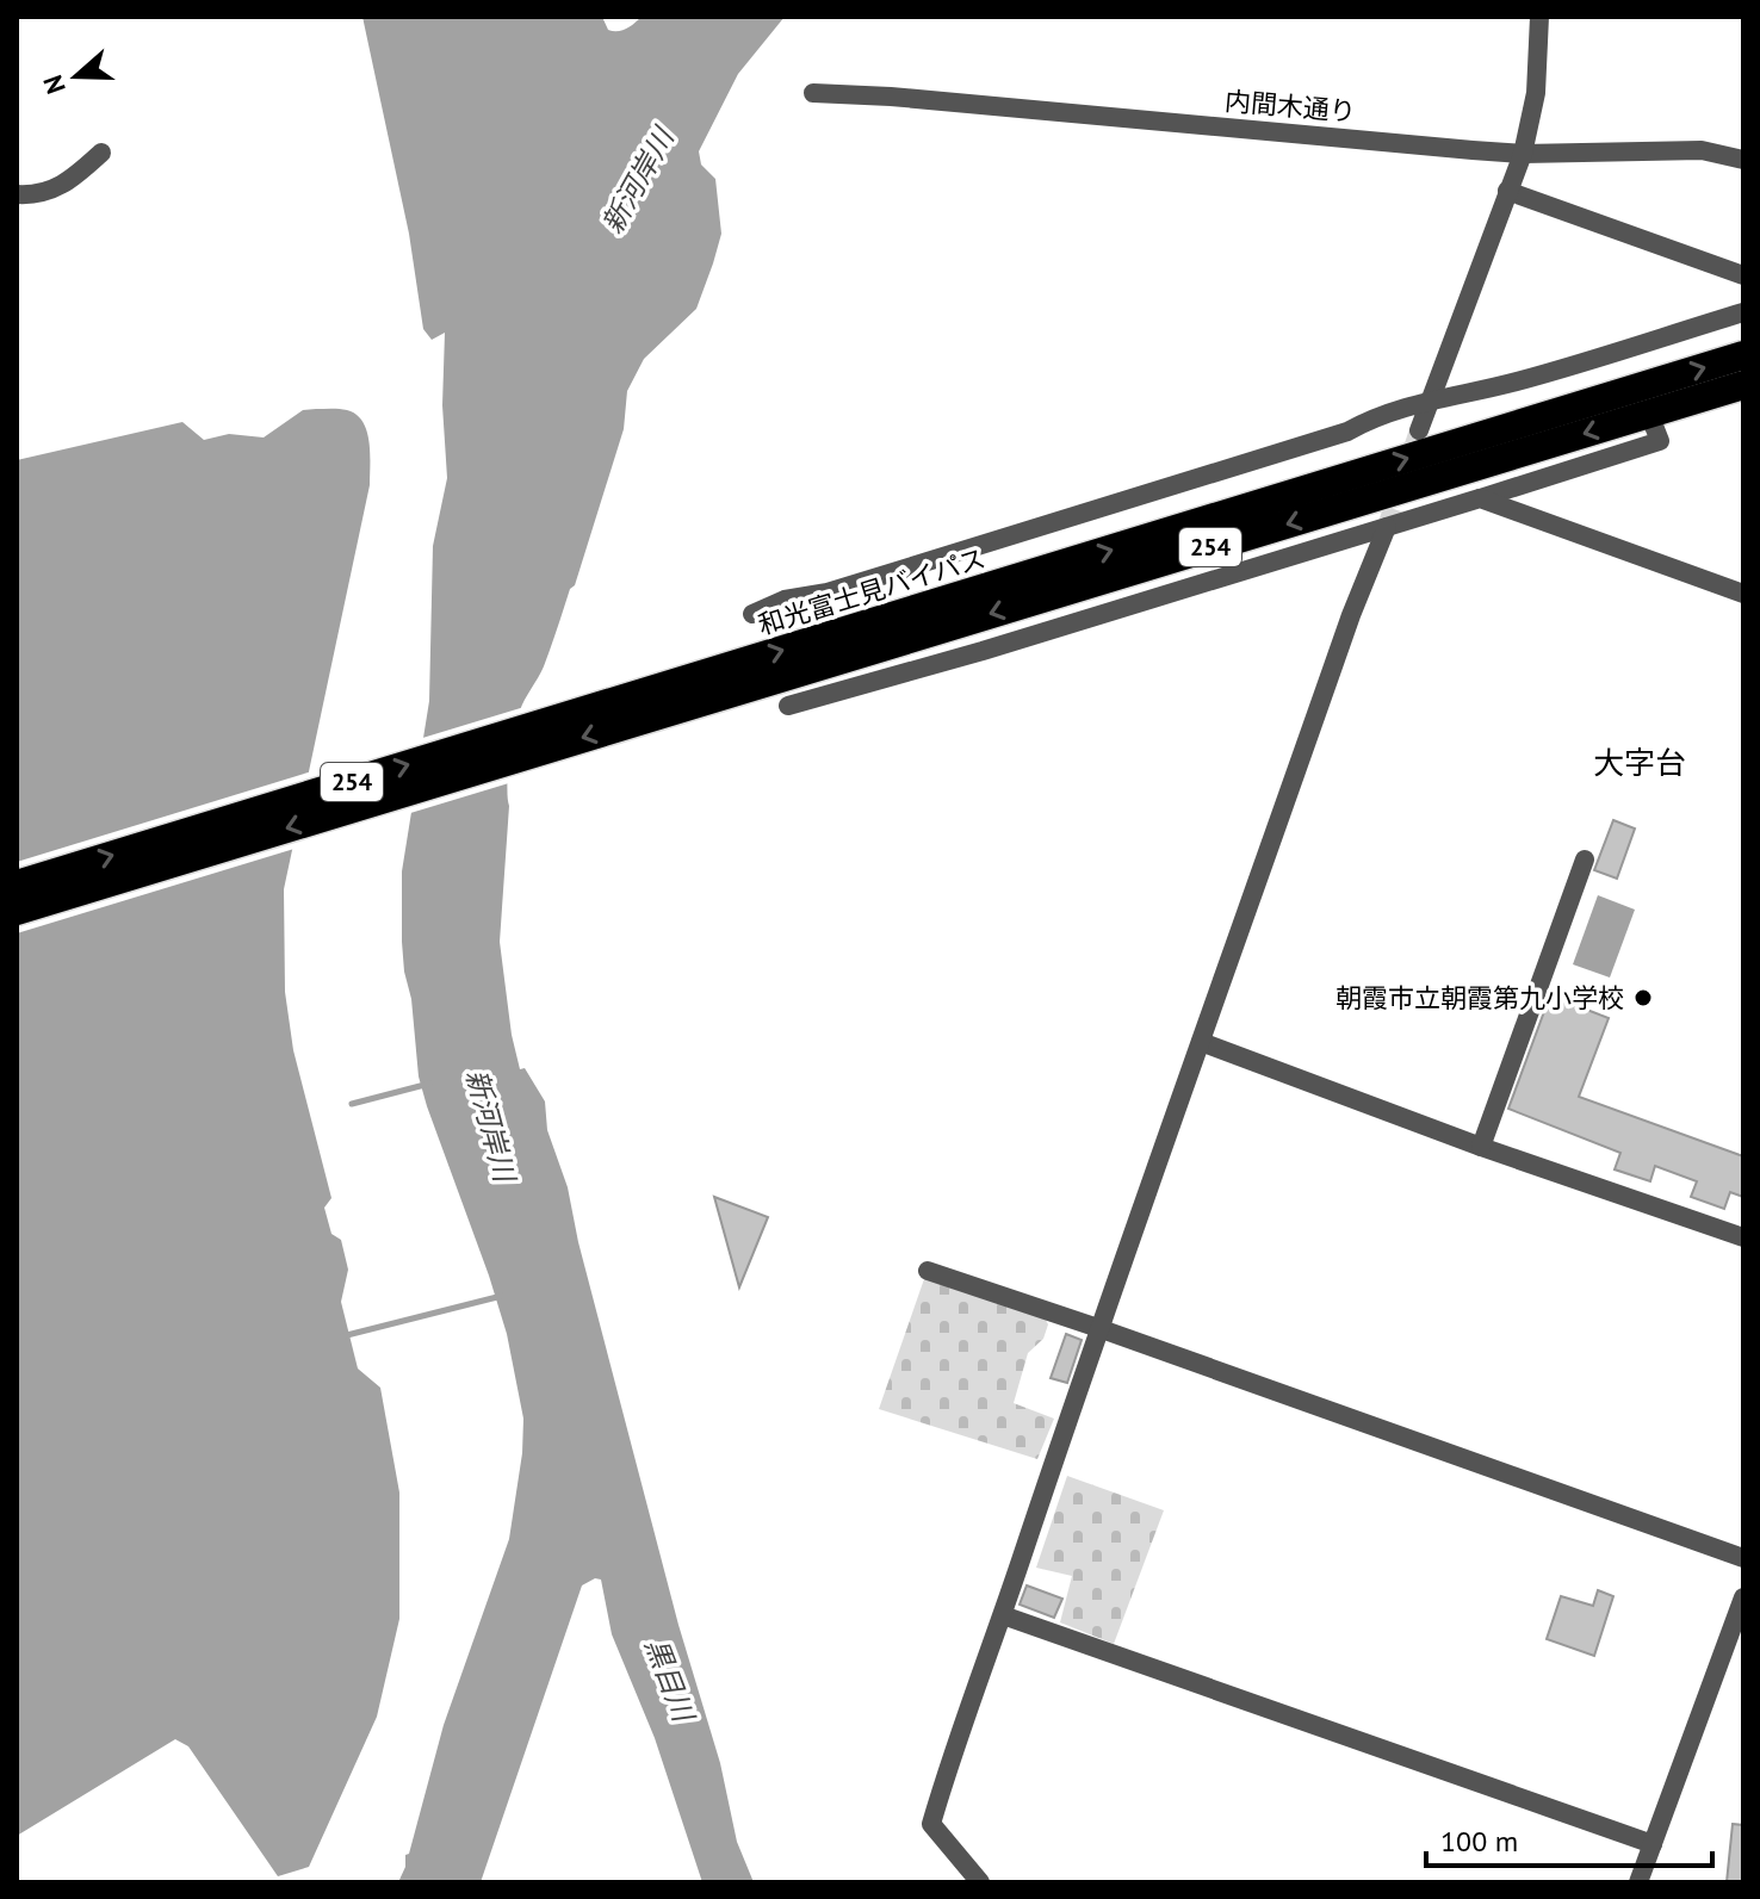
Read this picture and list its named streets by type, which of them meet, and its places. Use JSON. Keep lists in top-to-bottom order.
{
  "streets": {
    "highway": ["254", "和光富士見バイパス"],
    "street": ["内間木通り"]
  },
  "districts": ["大字台"],
  "water": ["新河岸川", "黒目川"],
  "places": ["朝霞市立朝霞第九小学校"],
  "scale_bar": "100 m",
  "north": "left"
}
